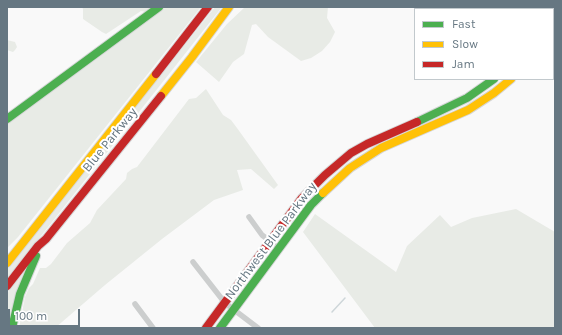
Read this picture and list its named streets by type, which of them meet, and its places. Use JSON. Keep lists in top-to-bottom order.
{
  "streets": {
    "main road": ["Blue Parkway", "Northwest Blue Parkway"]
  },
  "legend": ["Fast", "Slow", "Jam"],
  "scale_bar": "100 m"
}
